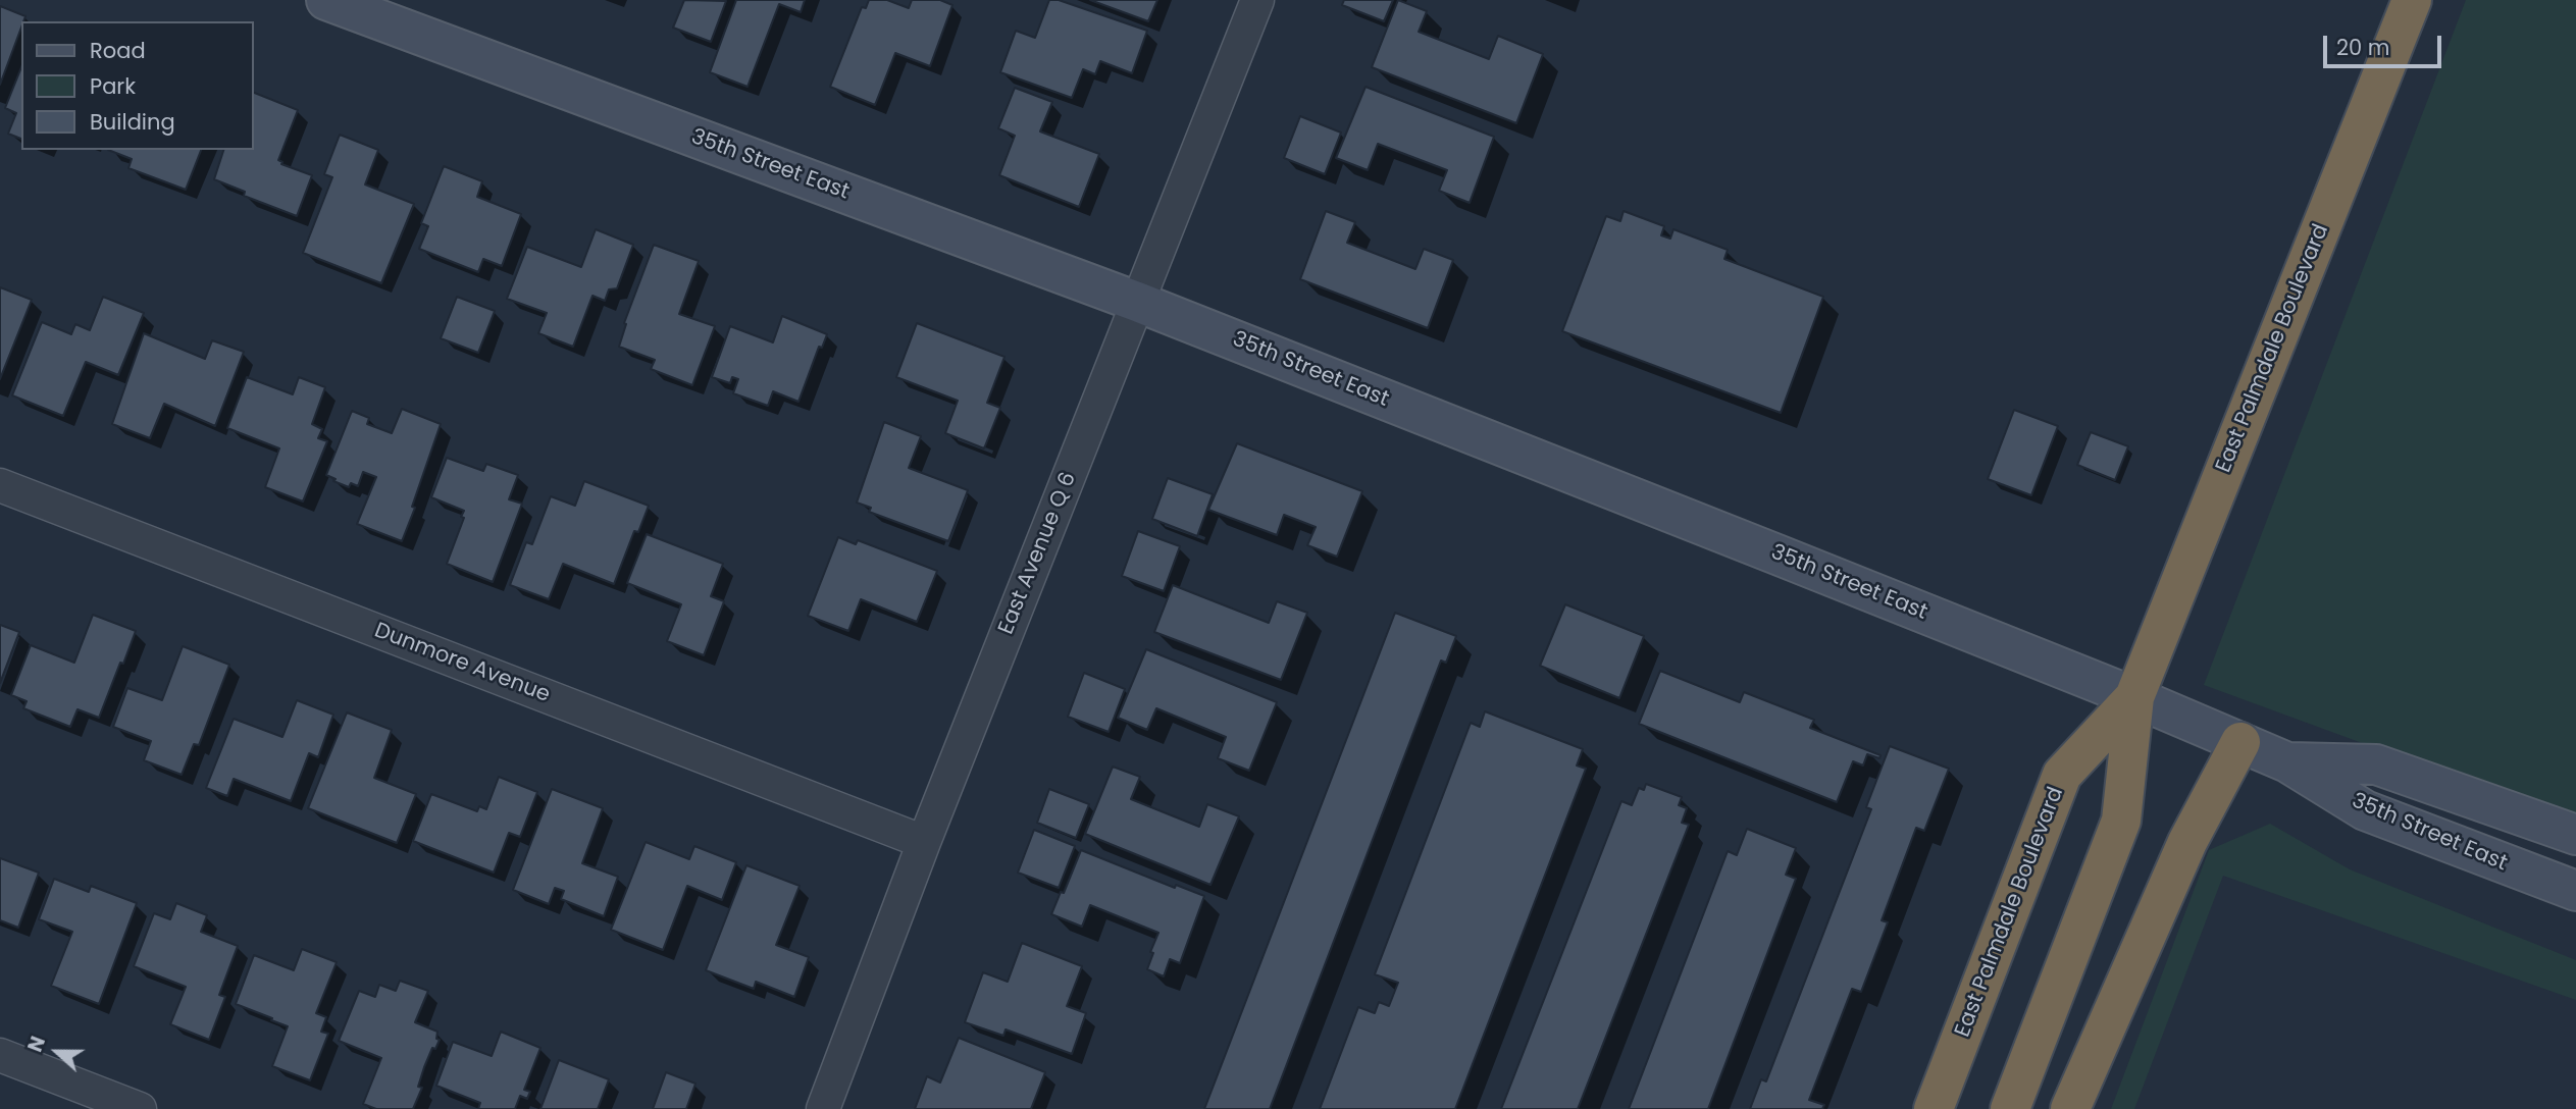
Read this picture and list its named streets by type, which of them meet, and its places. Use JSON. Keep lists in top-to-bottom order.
{
  "streets": {
    "highway": ["East Palmdale Boulevard"],
    "street": ["35th Street East", "East Avenue Q 6", "Dunmore Avenue"]
  },
  "crossings": [
    ["35th Street East", "East Palmdale Boulevard"],
    ["35th Street East", "East Avenue Q 6"],
    ["East Avenue Q 6", "Dunmore Avenue"]
  ],
  "legend": ["Road", "Park", "Building"],
  "scale_bar": "20 m",
  "north": "left"
}
